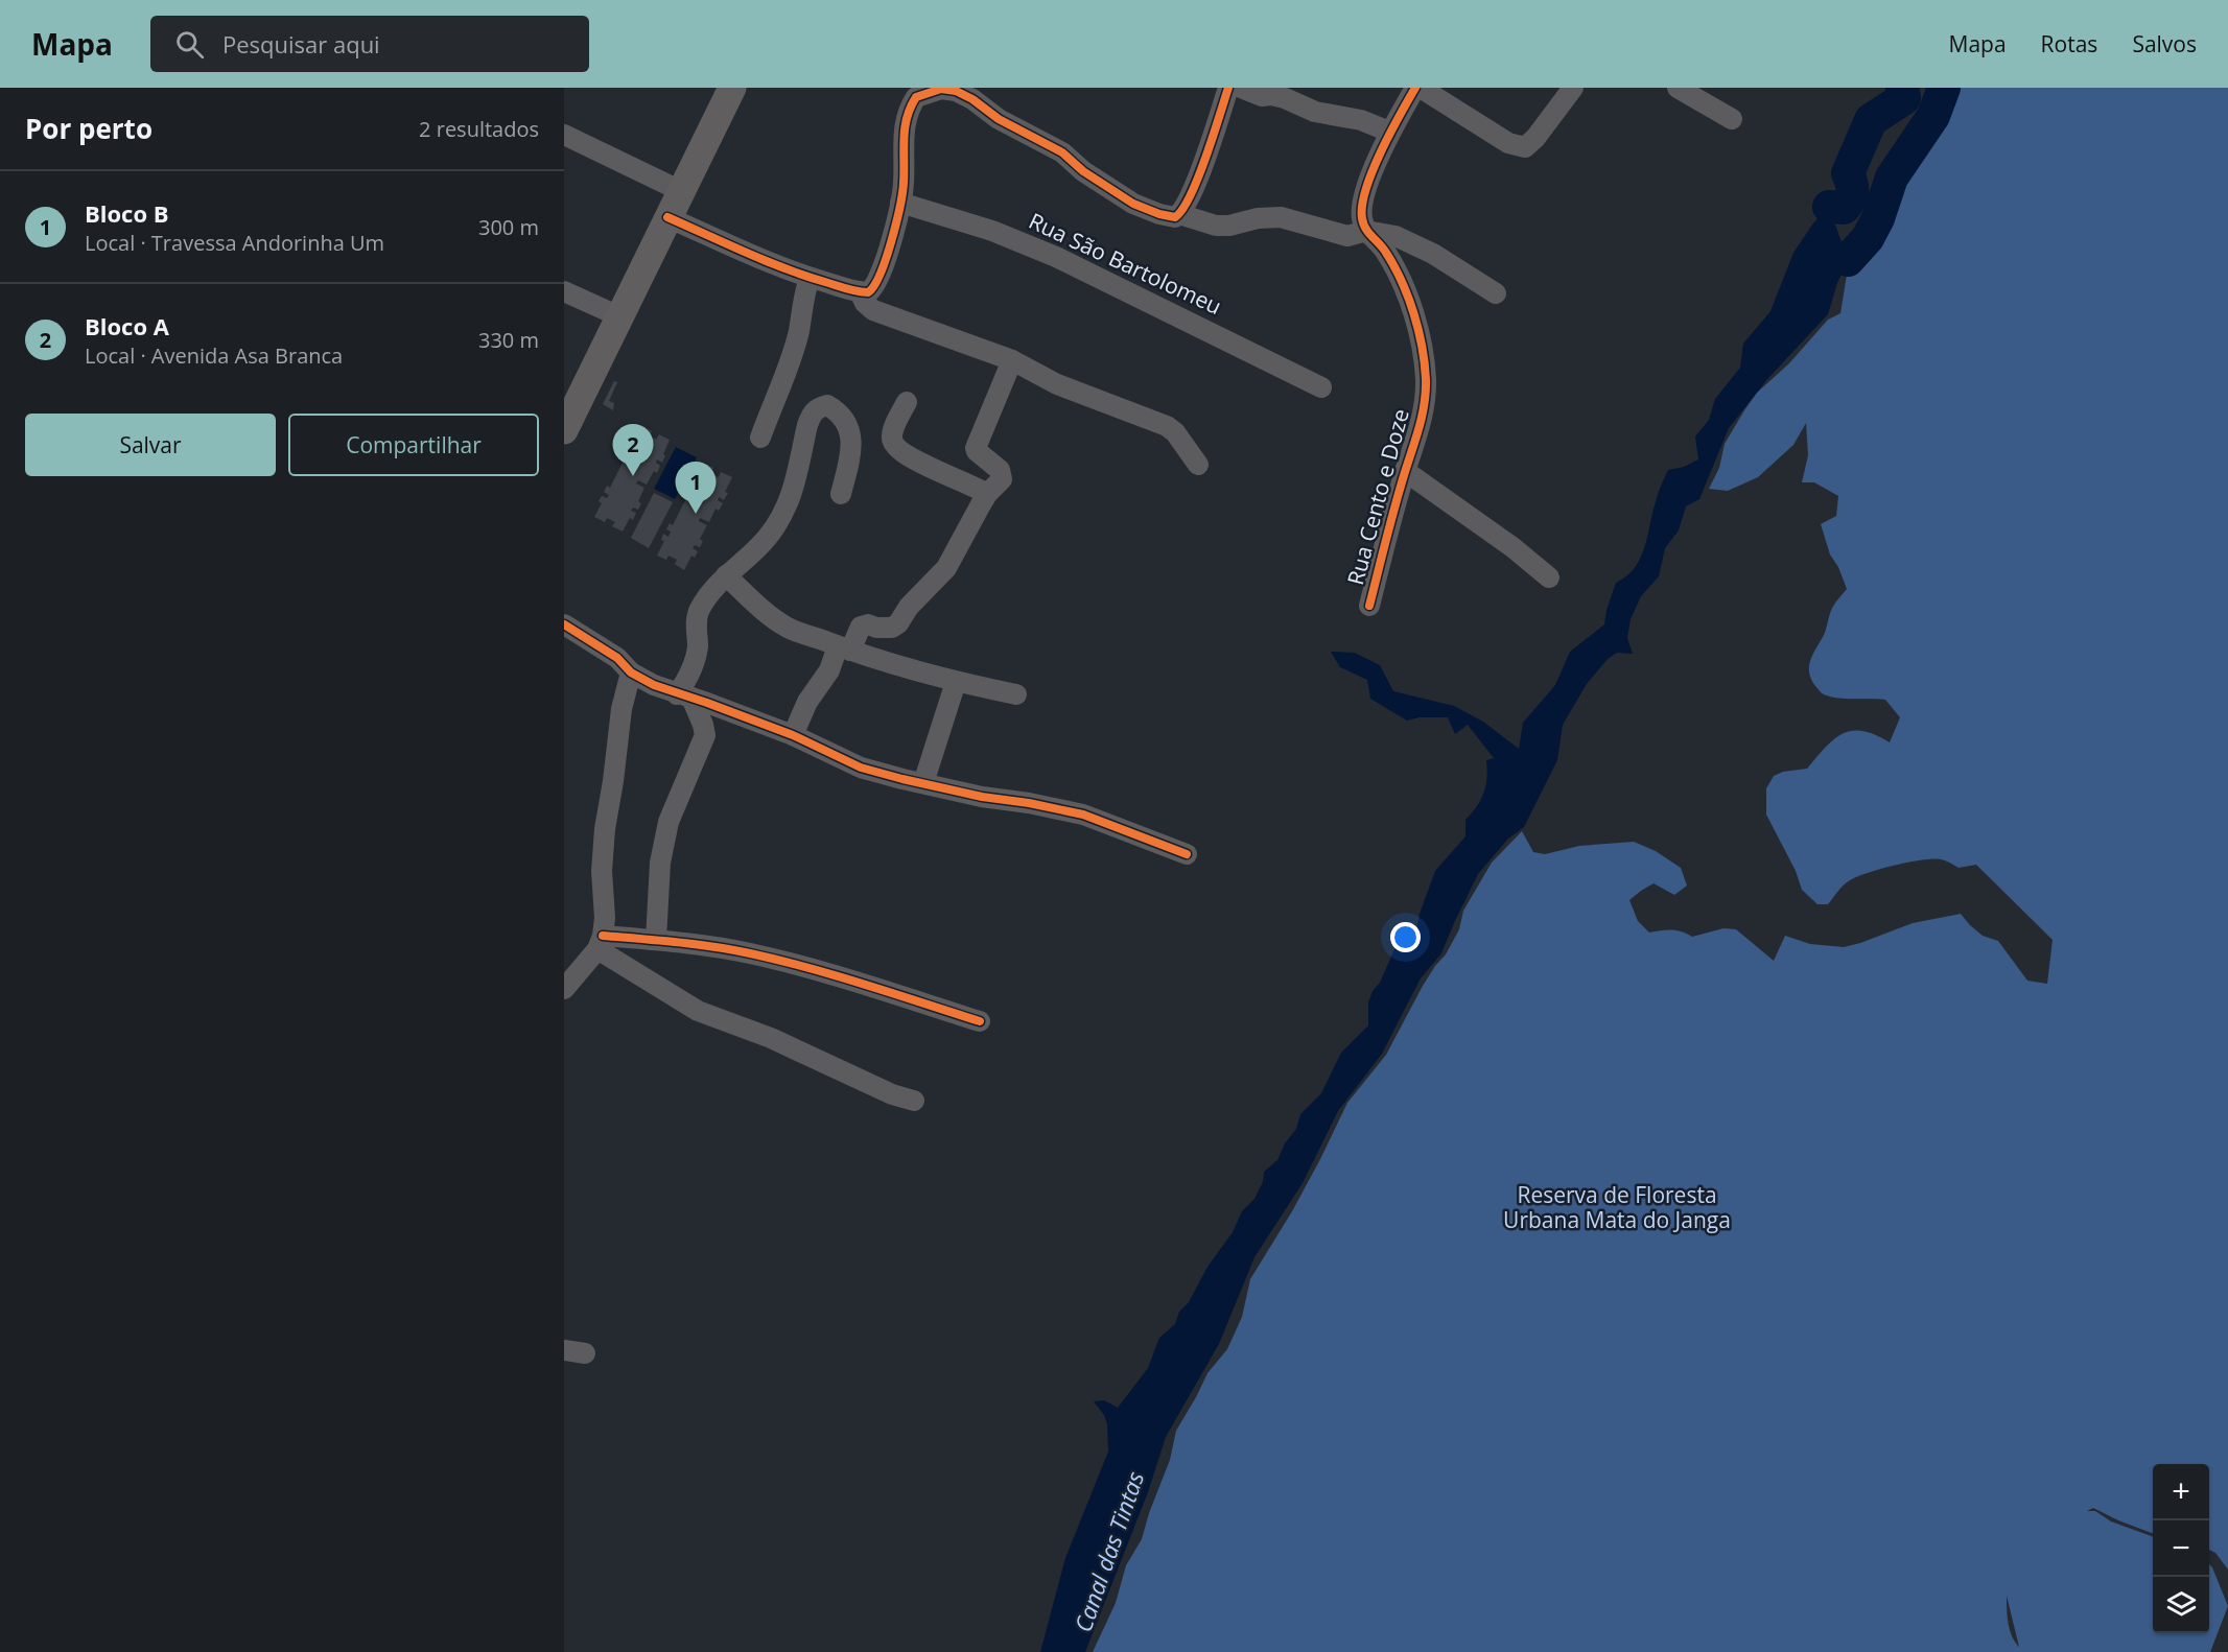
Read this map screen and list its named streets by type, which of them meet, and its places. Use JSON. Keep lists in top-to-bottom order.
{
  "streets": {
    "street": ["Rua São Bartolomeu", "Rua Cento e Doze"]
  },
  "water": ["Canal das Tintas"],
  "parks": ["Reserva de Floresta Urbana Mata do Janga"],
  "page": {
    "header": "Mapa",
    "search": "Pesquisar aqui",
    "nav": ["Mapa", "Rotas", "Salvos"],
    "heading": ["Por perto", "2 resultados"],
    "list": [
      {
        "mark": "1",
        "name": "Bloco B",
        "note": "Local · Travessa Andorinha Um",
        "value": "300 m"
      },
      {
        "mark": "2",
        "name": "Bloco A",
        "note": "Local · Avenida Asa Branca",
        "value": "330 m"
      }
    ],
    "buttons": ["Salvar", "Compartilhar"],
    "pins": ["2", "1"],
    "map_buttons": ["+", "−"]
  }
}
